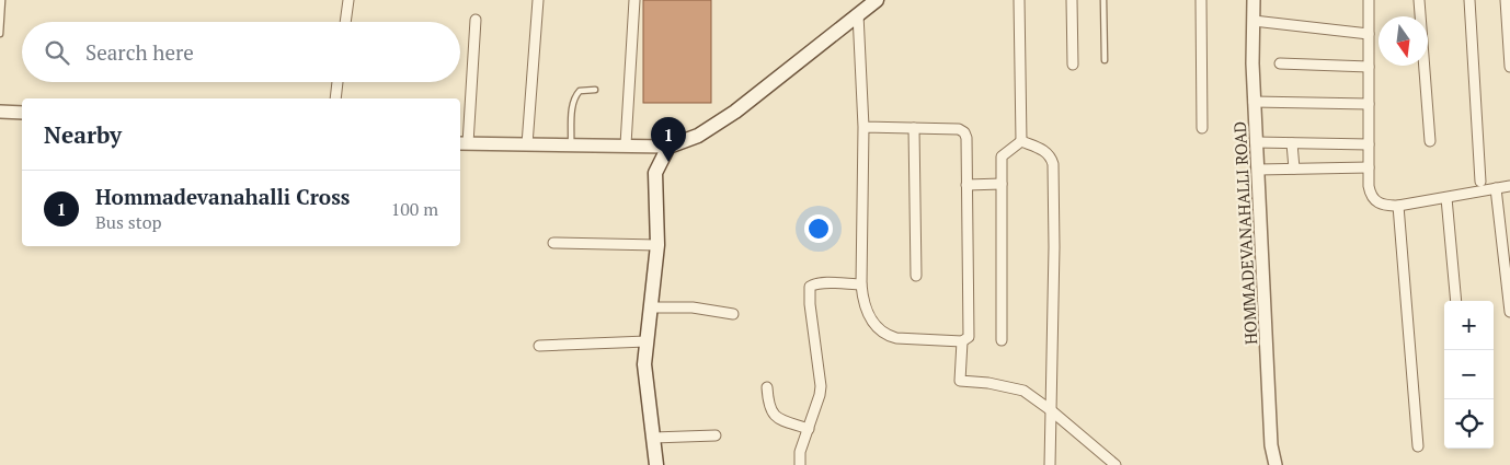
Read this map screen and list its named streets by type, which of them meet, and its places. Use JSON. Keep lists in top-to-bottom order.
{
  "streets": {
    "street": ["HOMMADEVANAHALLI ROAD"]
  },
  "north": "bottom",
  "page": {
    "search": "Search here",
    "heading": "Nearby",
    "pins": "1",
    "list": [
      {
        "mark": "1",
        "name": "Hommadevanahalli Cross",
        "note": "Bus stop",
        "value": "100 m"
      }
    ],
    "map_buttons": ["+", "−"]
  }
}
